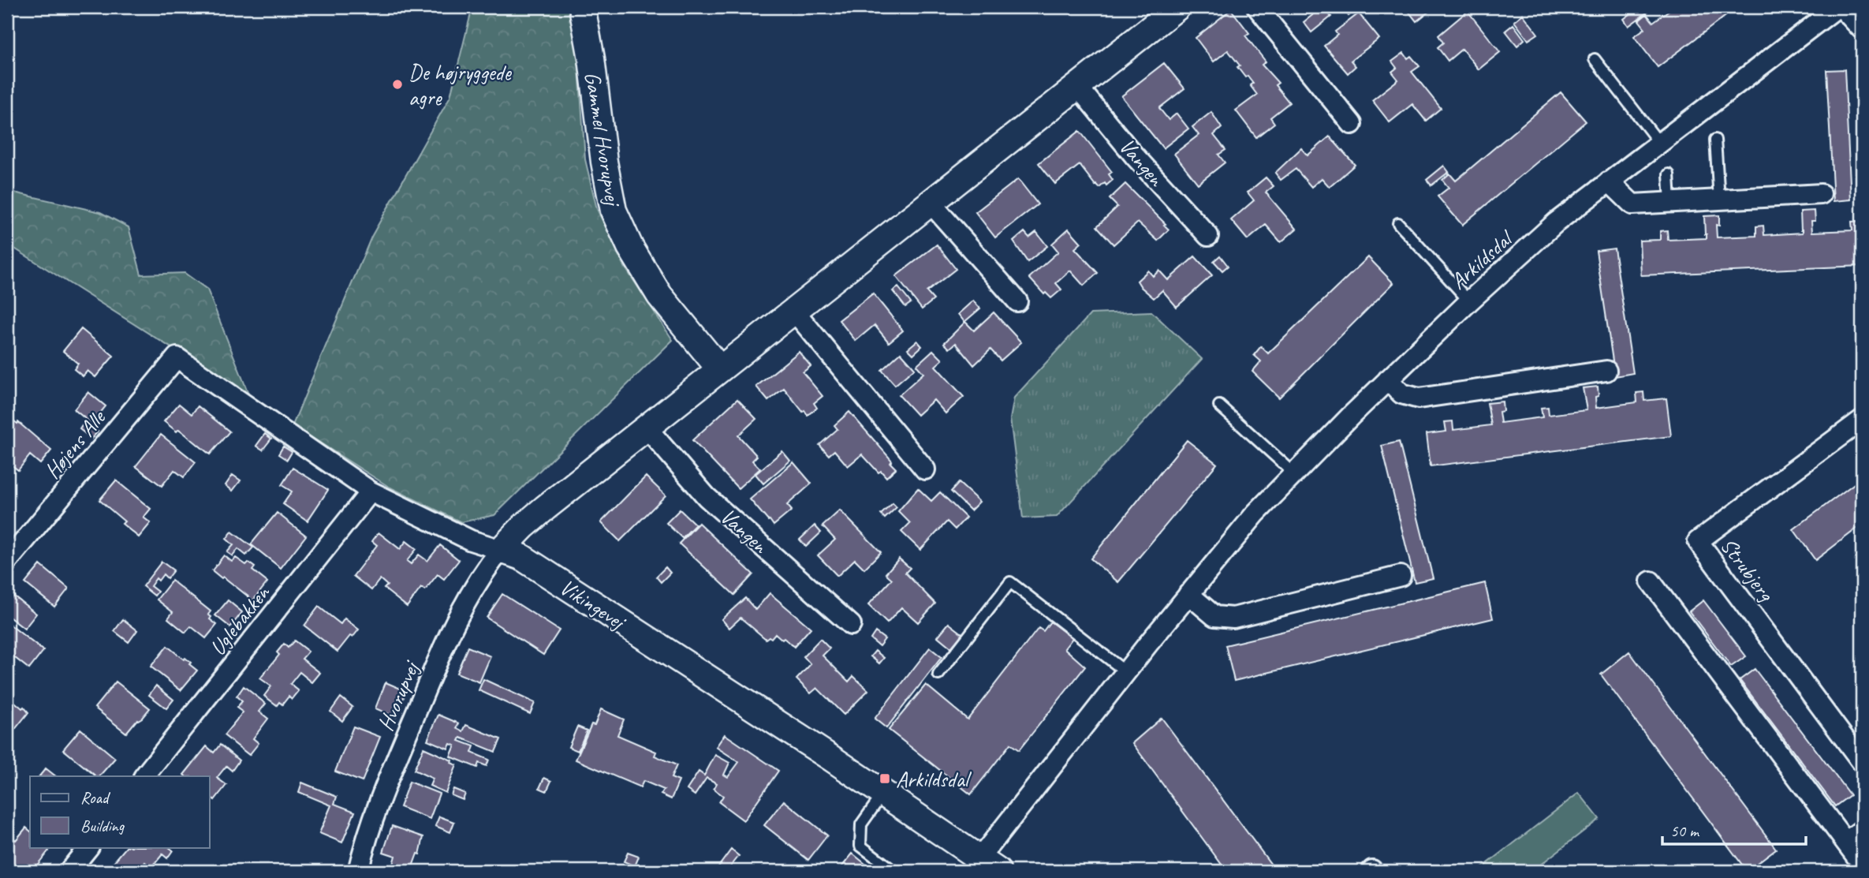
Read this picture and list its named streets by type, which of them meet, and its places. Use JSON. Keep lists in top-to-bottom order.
{
  "streets": {
    "street": [
      "Gammel Hvorupvej",
      "Vangen",
      "Arkildsdal",
      "Højens Alle",
      "Strubjerg",
      "Vikingevej",
      "Uglebakken",
      "Hvorupvej"
    ]
  },
  "crossings": [
    ["Arkildsdal", "Vikingevej"],
    ["Højens Alle", "Vikingevej"],
    ["Vikingevej", "Uglebakken"],
    ["Vikingevej", "Hvorupvej"]
  ],
  "places": {
    "other": ["De højryggede agre"],
    "transit": ["Arkildsdal"]
  },
  "legend": ["Road", "Building"],
  "scale_bar": "50 m"
}
